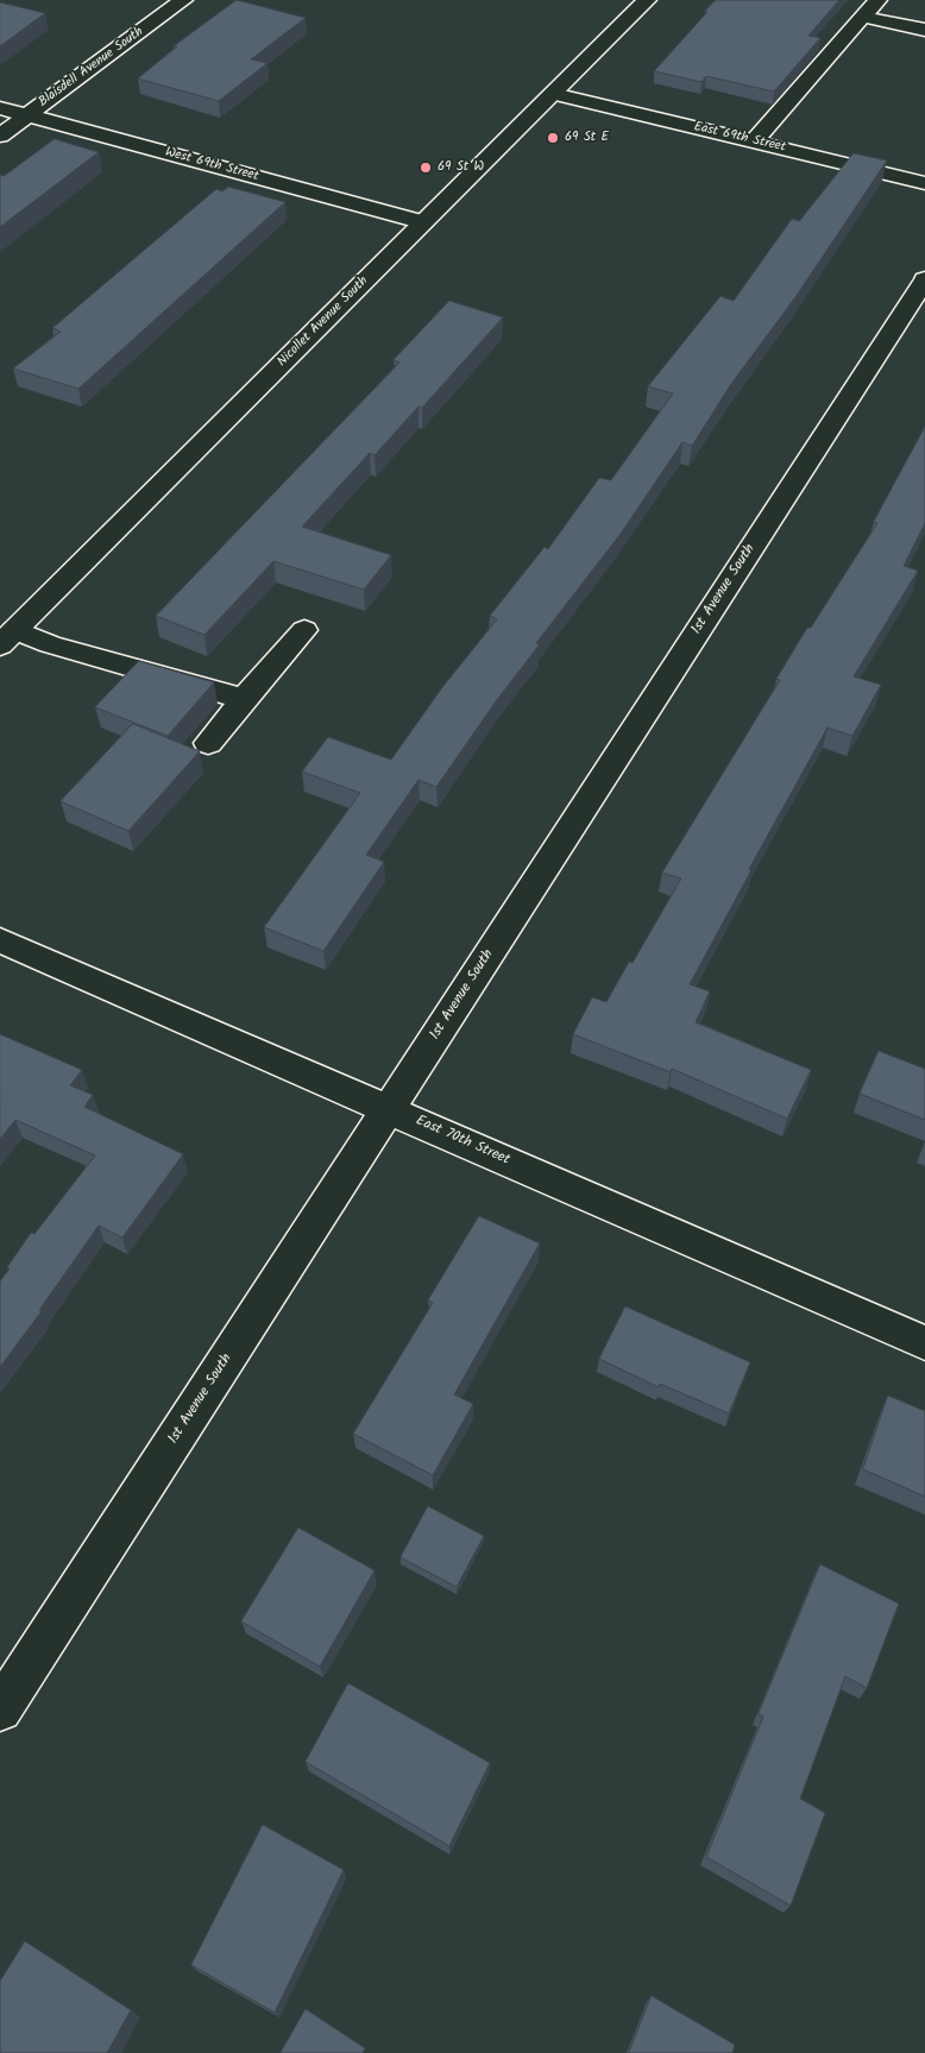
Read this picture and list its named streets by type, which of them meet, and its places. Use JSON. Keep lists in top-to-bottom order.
{
  "streets": {
    "street": [
      "Blaisdell Avenue South",
      "East 69th Street",
      "West 69th Street",
      "Nicollet Avenue South",
      "1st Avenue South",
      "East 70th Street"
    ]
  },
  "crossings": [
    ["Blaisdell Avenue South", "West 69th Street"],
    ["East 69th Street", "Nicollet Avenue South"],
    ["West 69th Street", "Nicollet Avenue South"],
    ["1st Avenue South", "East 70th Street"]
  ],
  "places": ["69 St E", "69 St W"]
}
